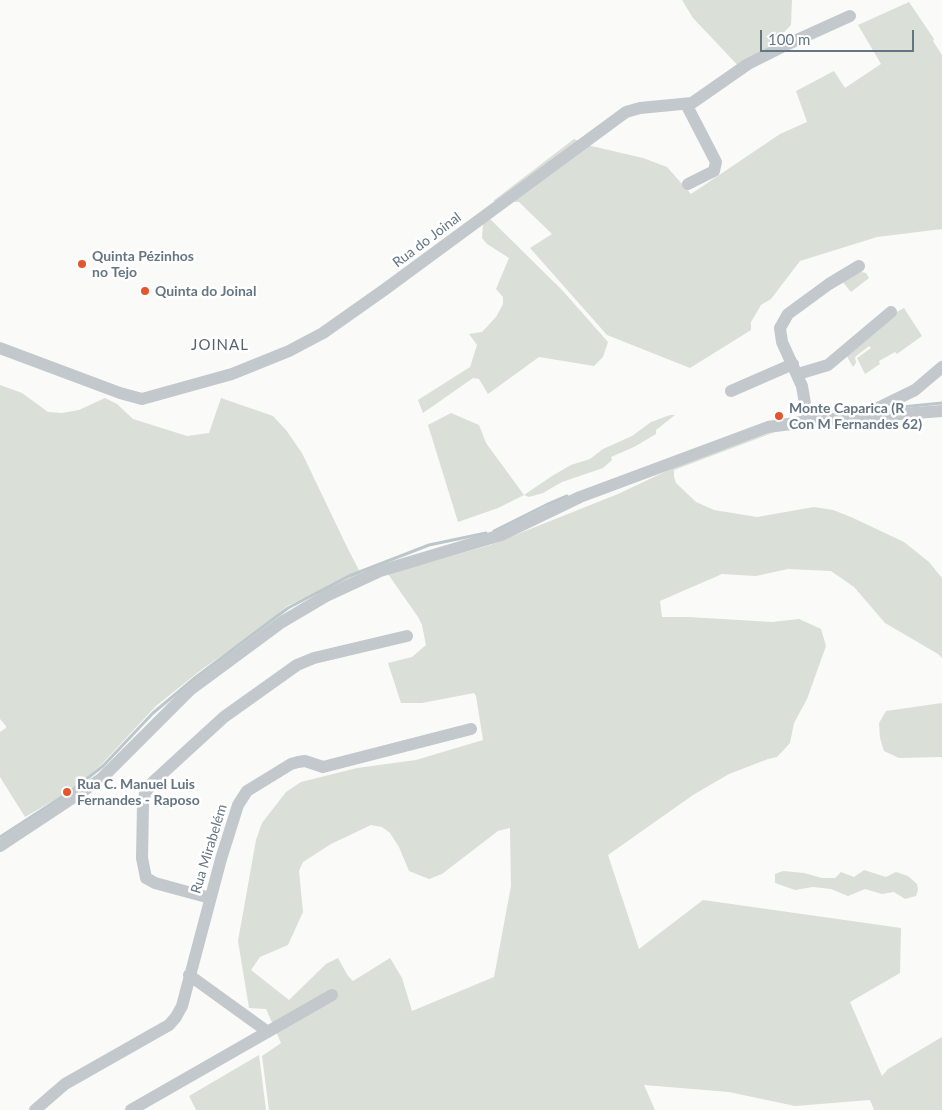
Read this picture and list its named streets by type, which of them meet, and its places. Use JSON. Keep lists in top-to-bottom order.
{
  "streets": {
    "street": ["Rua do Joinal", "Rua Mirabelém"]
  },
  "districts": ["JOINAL"],
  "places": [
    "Quinta Pézinhos no Tejo",
    "Quinta do Joinal",
    "Monte Caparica (R Con M Fernandes 62)",
    "Rua C. Manuel Luis Fernandes - Raposo"
  ],
  "scale_bar": "100 m"
}
